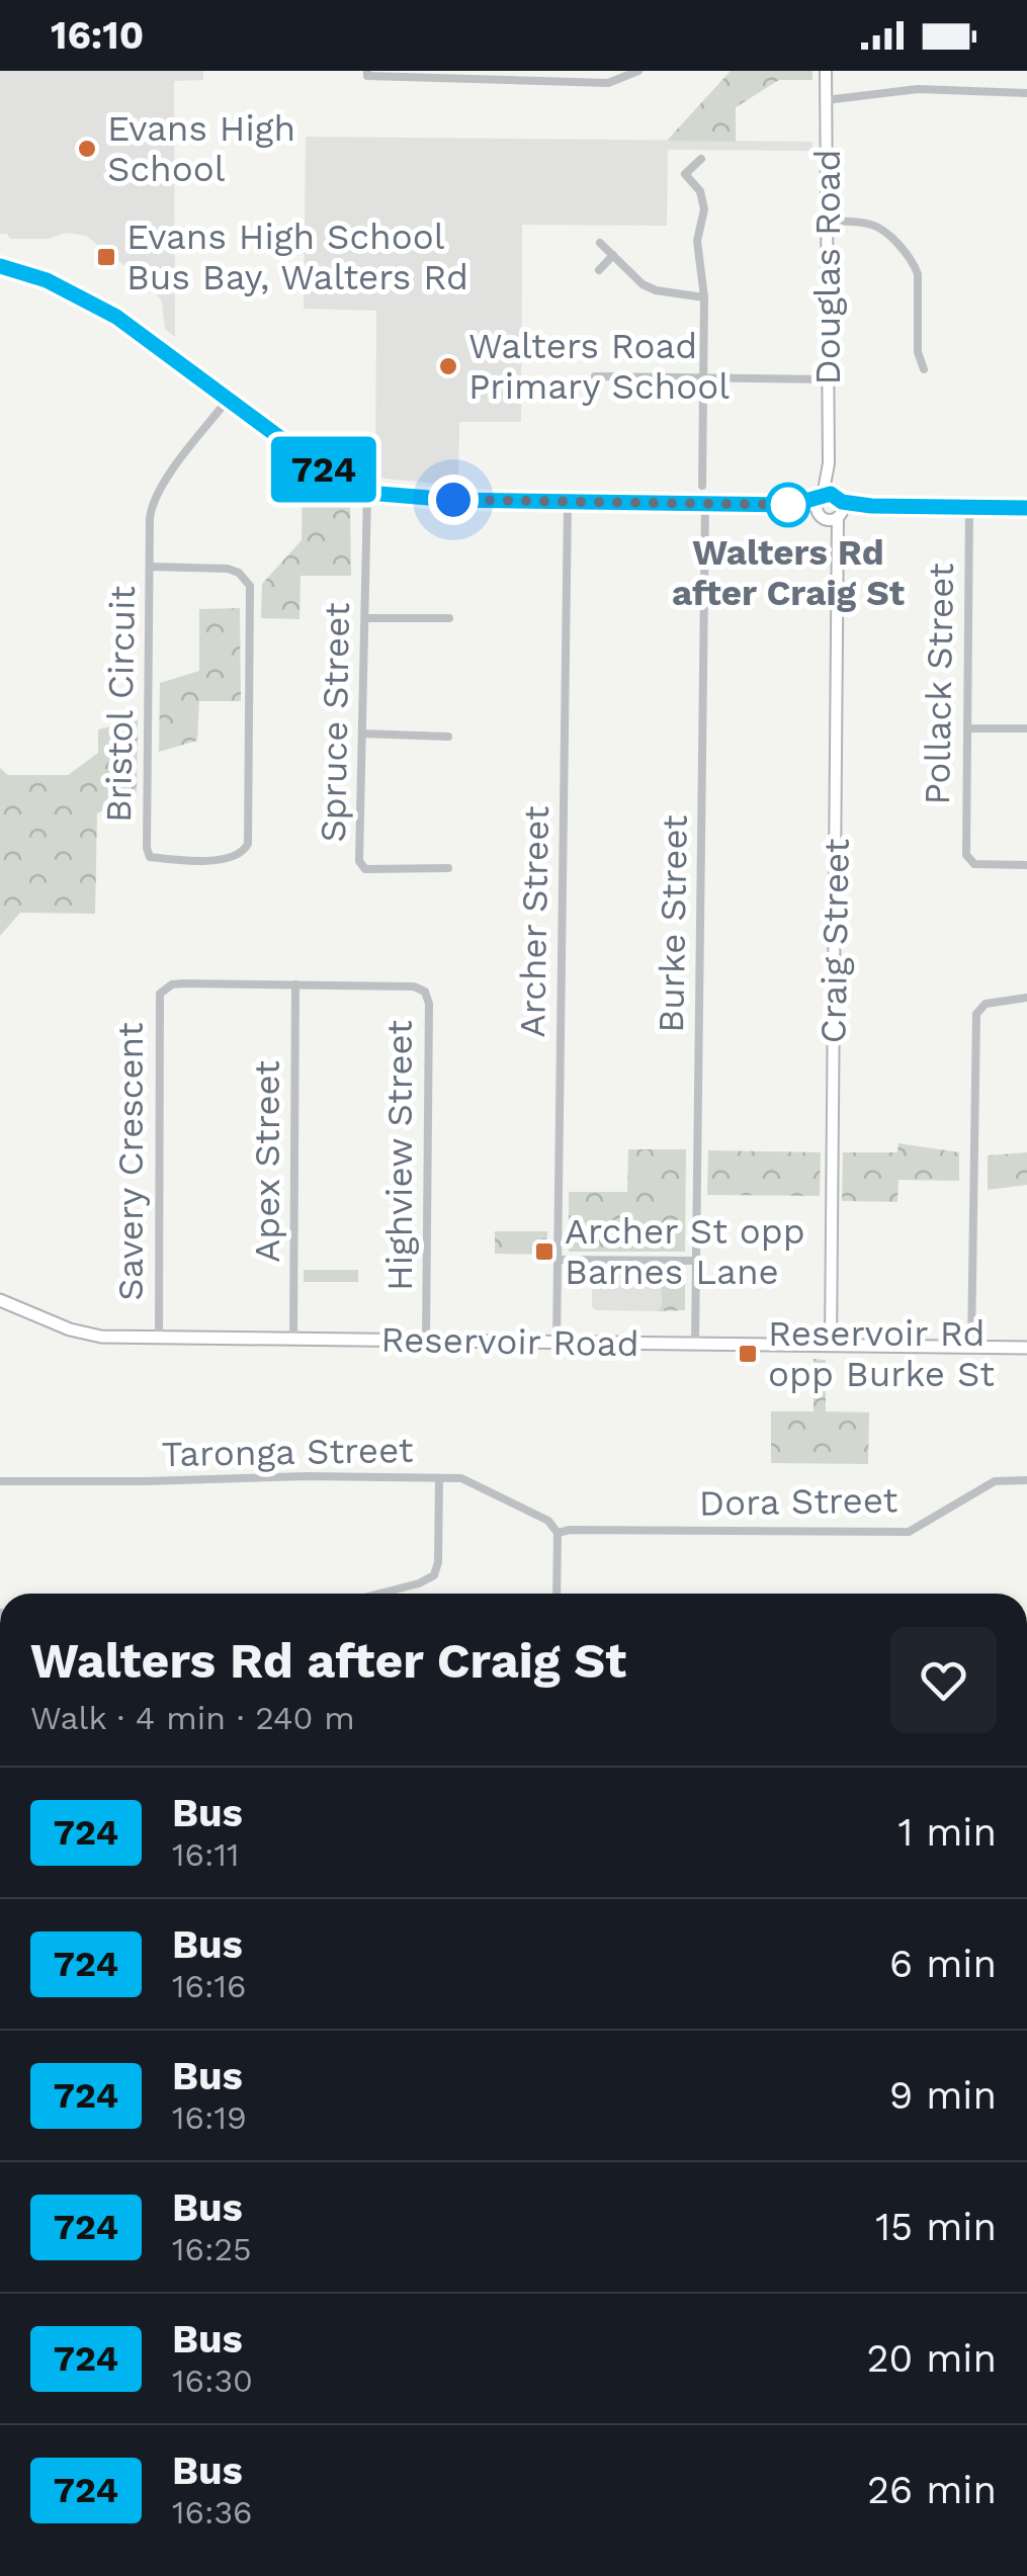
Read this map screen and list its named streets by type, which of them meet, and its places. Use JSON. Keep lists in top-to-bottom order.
{
  "streets": {
    "main road": ["Reservoir Road"],
    "street": [
      "Douglas Road",
      "Pollack Street",
      "Bristol Circuit",
      "Spruce Street",
      "Archer Street",
      "Burke Street",
      "Craig Street",
      "Highview Street",
      "Savery Crescent",
      "Apex Street",
      "Taronga Street",
      "Dora Street"
    ]
  },
  "crossings": [
    ["Douglas Road", "Craig Street"],
    ["Archer Street", "Reservoir Road"],
    ["Burke Street", "Reservoir Road"],
    ["Craig Street", "Reservoir Road"],
    ["Highview Street", "Savery Crescent"],
    ["Highview Street", "Apex Street"],
    ["Highview Street", "Reservoir Road"],
    ["Savery Crescent", "Reservoir Road"],
    ["Apex Street", "Reservoir Road"],
    ["Taronga Street", "Dora Street"]
  ],
  "places": {
    "other": ["Evans High School", "Walters Road Primary School", "Walters Rd after Craig St"],
    "transit": ["Evans High School Bus Bay, Walters Rd", "Archer St opp Barnes Lane", "Reservoir Rd opp Burke St"]
  },
  "lines": ["bus line 724"],
  "page": {
    "status": "16:10",
    "on_map": "724",
    "heading": ["Walters Rd after Craig St", "Walk · 4 min · 240 m"],
    "list": [
      {
        "mark": "724",
        "name": "Bus",
        "note": "16:11",
        "value": "1 min"
      },
      {
        "mark": "724",
        "name": "Bus",
        "note": "16:16",
        "value": "6 min"
      },
      {
        "mark": "724",
        "name": "Bus",
        "note": "16:19",
        "value": "9 min"
      },
      {
        "mark": "724",
        "name": "Bus",
        "note": "16:25",
        "value": "15 min"
      },
      {
        "mark": "724",
        "name": "Bus",
        "note": "16:30",
        "value": "20 min"
      },
      {
        "mark": "724",
        "name": "Bus",
        "note": "16:36",
        "value": "26 min"
      }
    ]
  }
}
